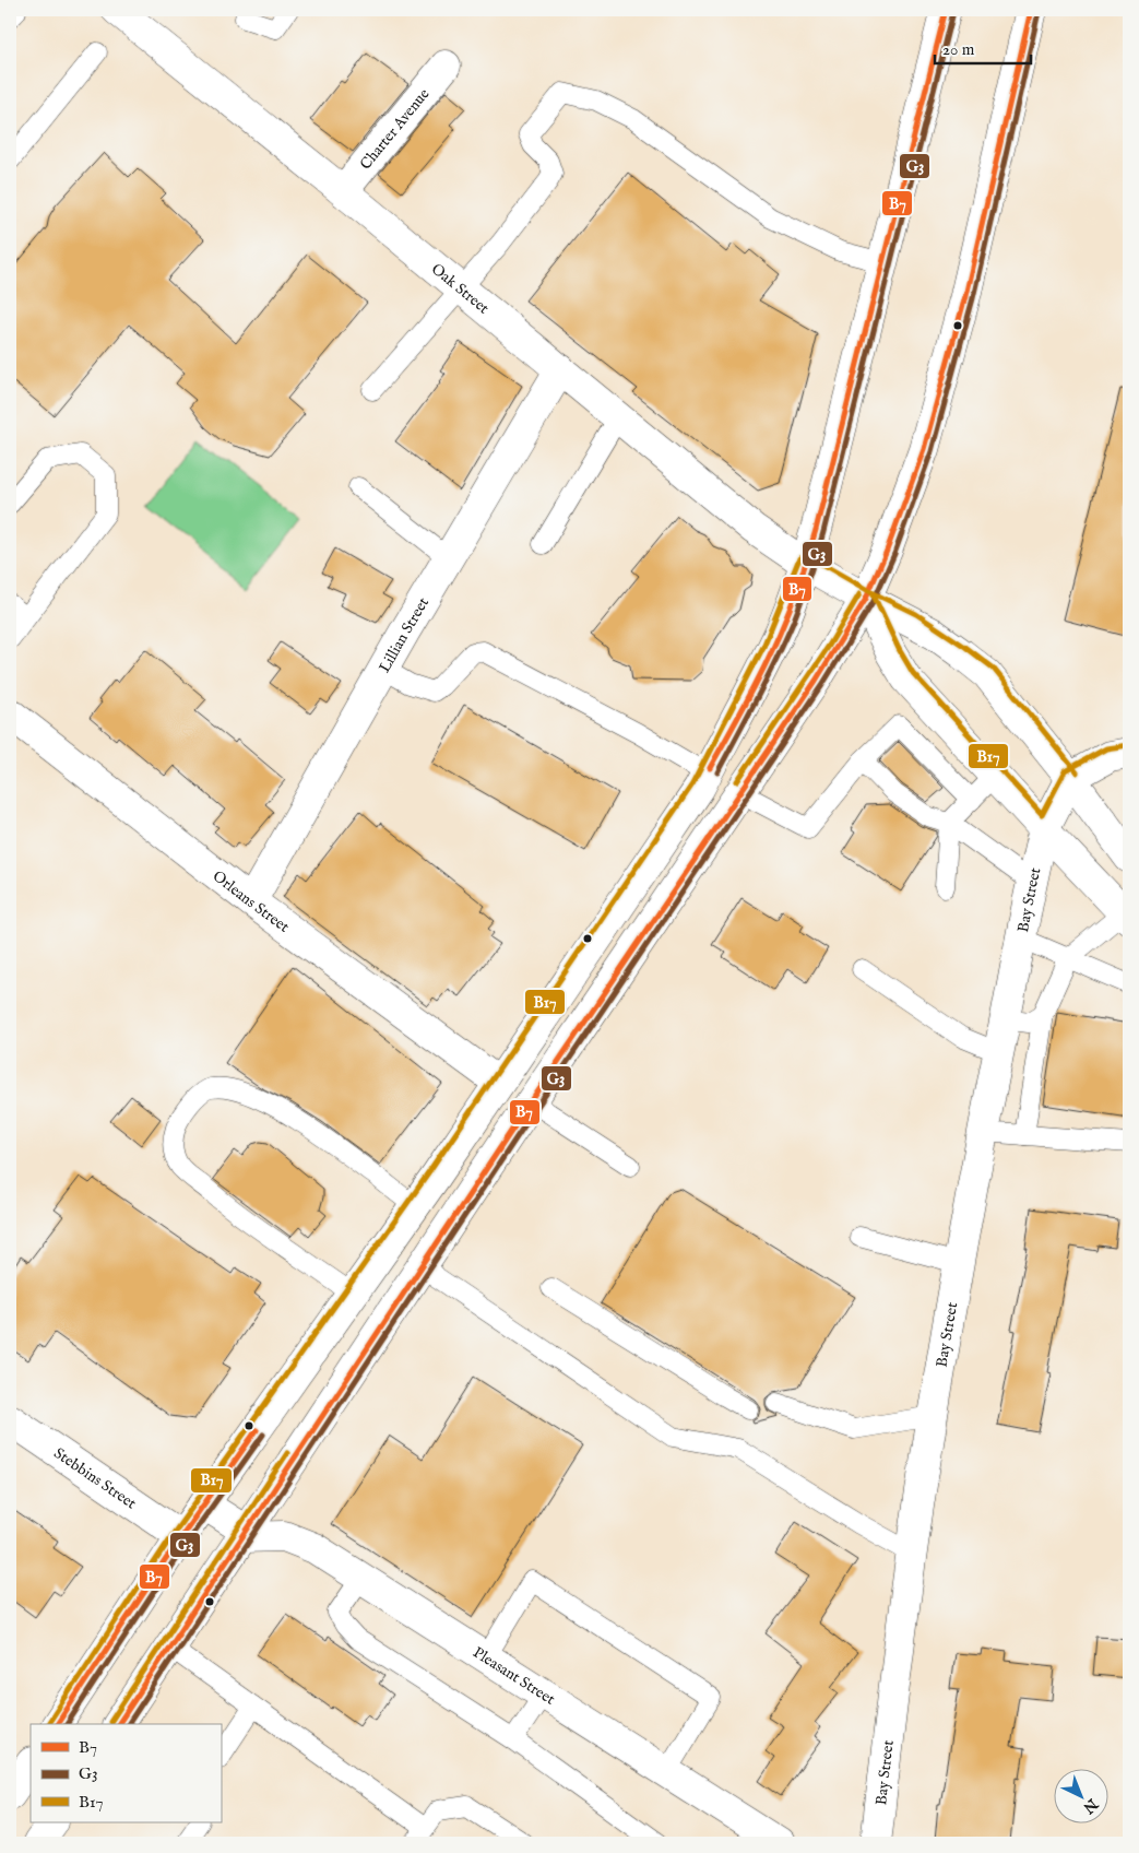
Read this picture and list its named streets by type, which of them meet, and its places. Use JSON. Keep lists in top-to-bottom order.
{
  "streets": {
    "main road": [
      "Charter Avenue",
      "Oak Street",
      "Lillian Street",
      "Bay Street",
      "Orleans Street",
      "Stebbins Street",
      "Pleasant Street"
    ]
  },
  "crossings": [
    ["Charter Avenue", "Oak Street"],
    ["Oak Street", "Lillian Street"],
    ["Oak Street", "Bay Street"],
    ["Lillian Street", "Orleans Street"]
  ],
  "lines": ["transit line B7", "transit line G3", "transit line B17"],
  "legend": ["B7", "G3", "B17"],
  "scale_bar": "20 m",
  "north": "bottom right"
}
